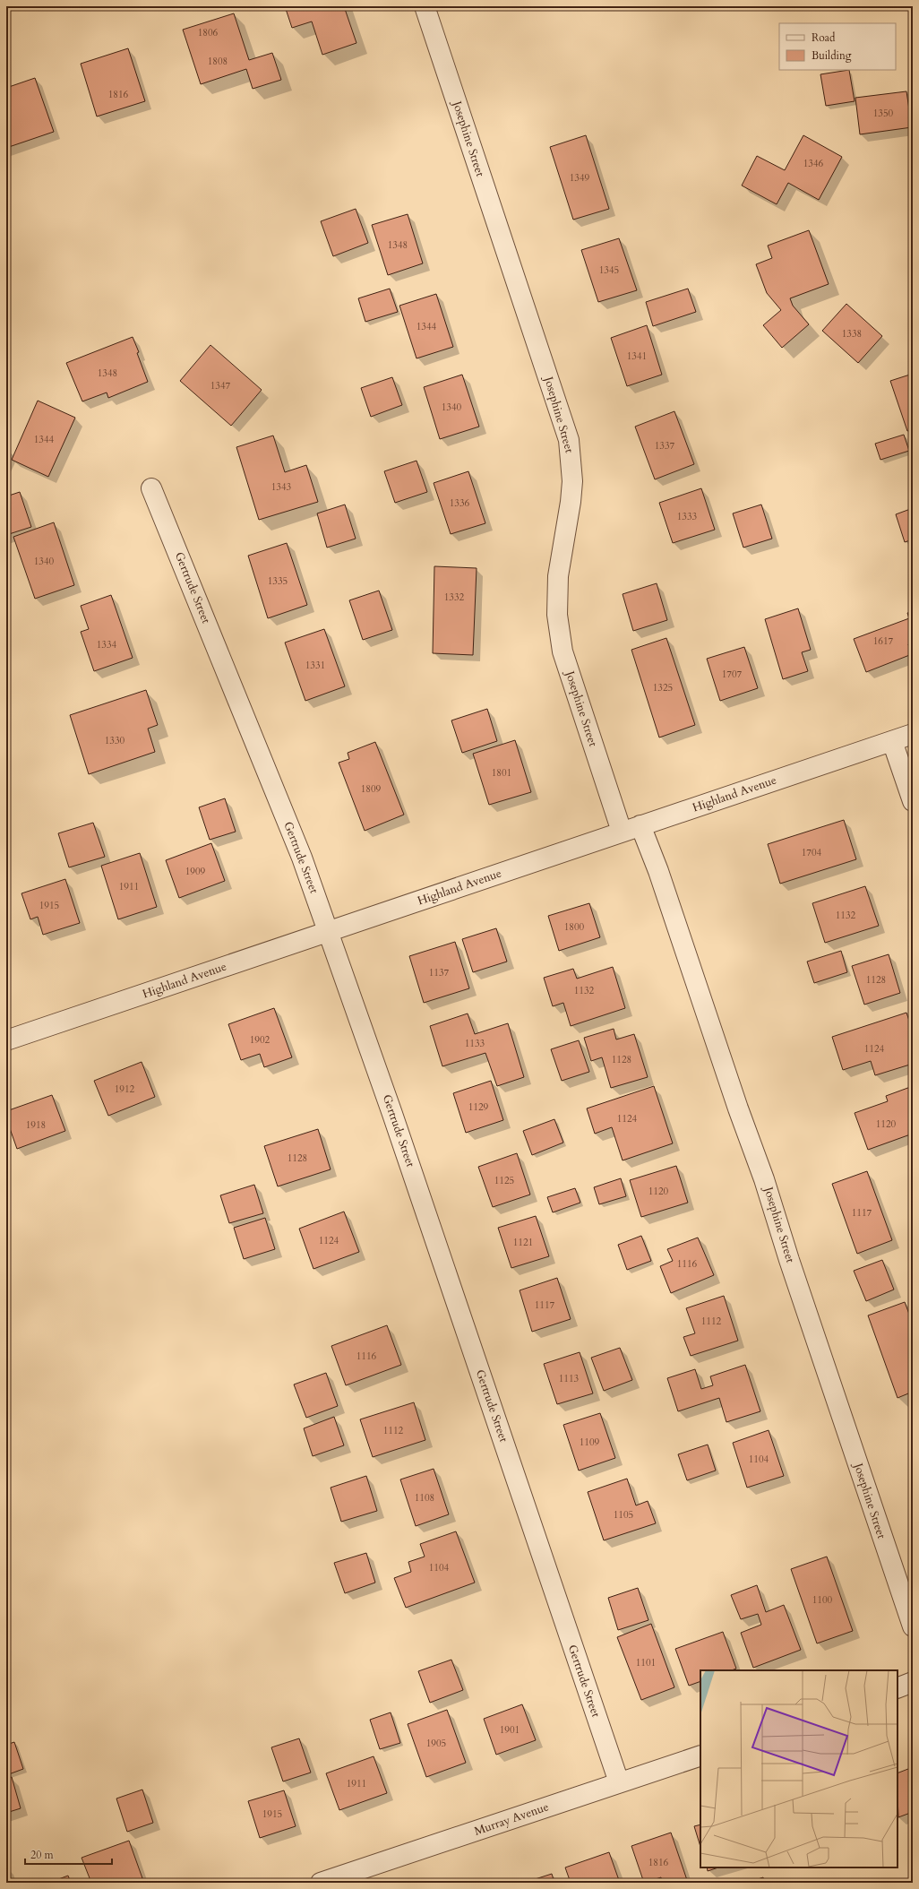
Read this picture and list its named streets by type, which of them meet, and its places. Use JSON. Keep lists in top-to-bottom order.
{
  "streets": {
    "street": [
      "Josephine Street",
      "Gertrude Street",
      "Highland Avenue",
      "Murray Avenue"
    ]
  },
  "crossings": [
    ["Josephine Street", "Highland Avenue"],
    ["Gertrude Street", "Highland Avenue"],
    ["Gertrude Street", "Murray Avenue"]
  ],
  "house_numbers": [
    "1806",
    "1808",
    "1816",
    "1350",
    "1346",
    "1349",
    "1348",
    "1345",
    "1344",
    "1338",
    "1341",
    "1348",
    "1347",
    "1340",
    "1344",
    "1337",
    "1343",
    "1336",
    "1333",
    "1340",
    "1335",
    "1332",
    "1617",
    "1334",
    "1331",
    "1707",
    "1325",
    "1330",
    "1801",
    "1809",
    "1704",
    "1909",
    "1911",
    "1915",
    "1132",
    "1800",
    "1137",
    "1128",
    "1132",
    "1902",
    "1133",
    "1124",
    "1128",
    "1912",
    "1129",
    "1124",
    "1120",
    "1918",
    "1128",
    "1125",
    "1120",
    "1117",
    "1124",
    "1121",
    "1116",
    "1117",
    "1112",
    "1116",
    "1113",
    "1112",
    "1109",
    "1104",
    "1108",
    "1105",
    "1104",
    "1100",
    "1101",
    "1901",
    "1905",
    "1911",
    "1915",
    "1816"
  ],
  "legend": ["Road", "Building"],
  "scale_bar": "20 m"
}
